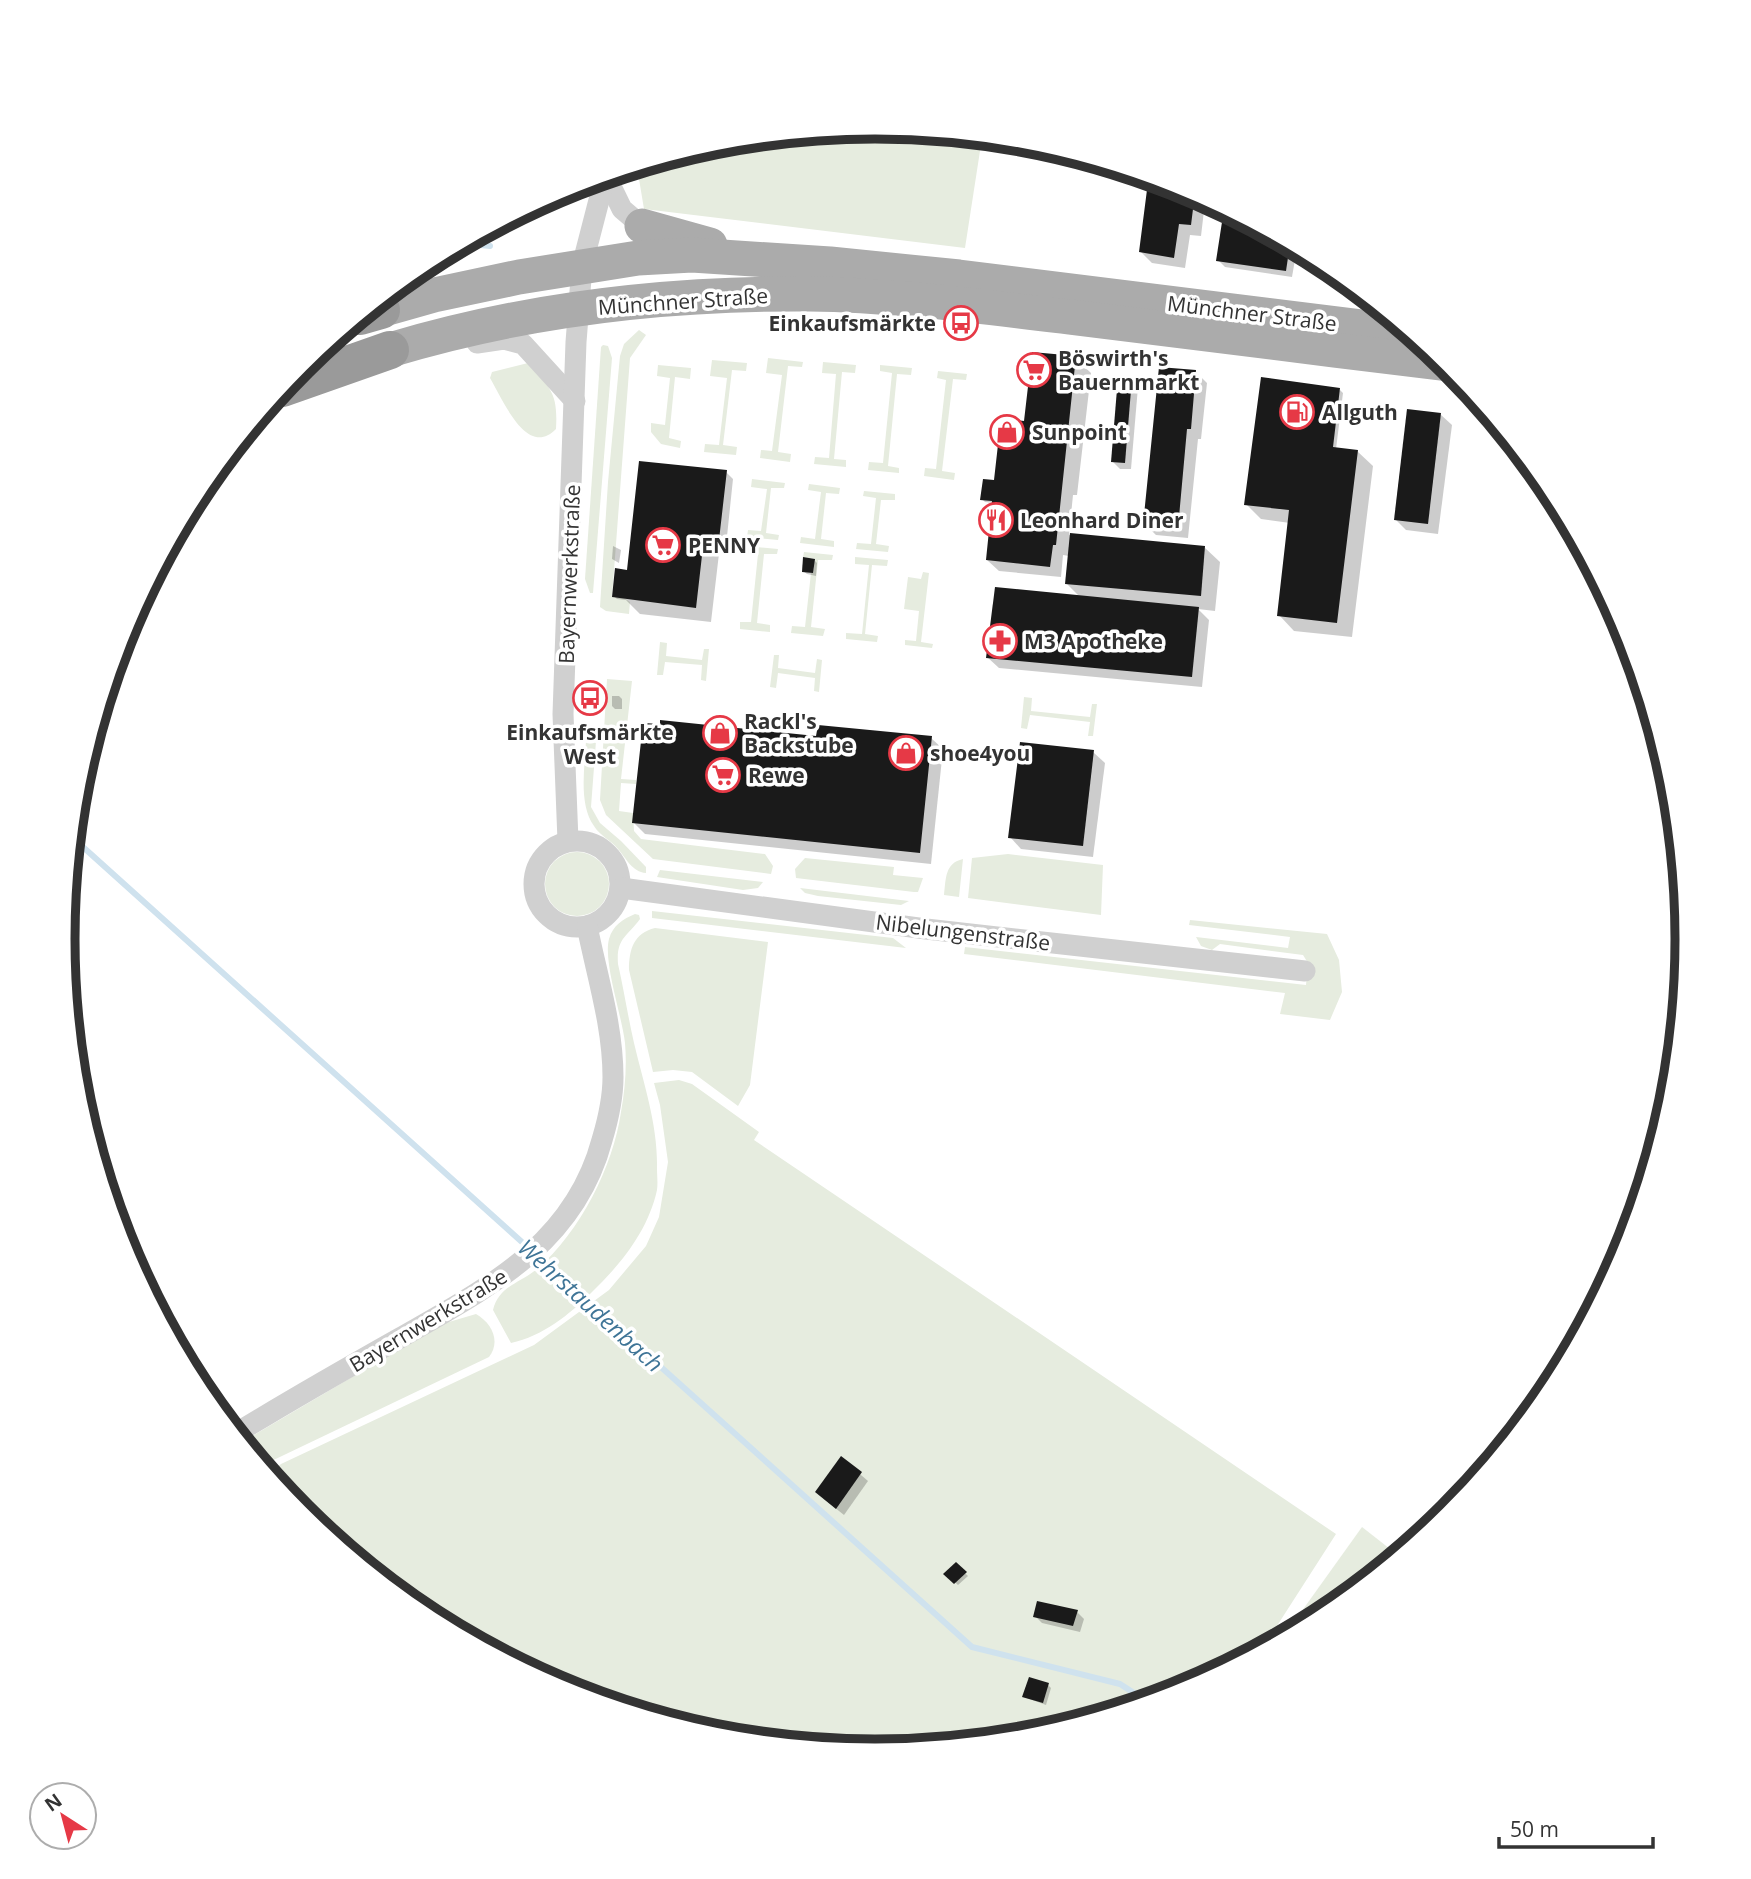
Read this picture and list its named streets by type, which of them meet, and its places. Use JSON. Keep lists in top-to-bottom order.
{
  "streets": {
    "main road": ["Münchner Straße"],
    "street": ["Bayernwerkstraße", "Nibelungenstraße"]
  },
  "crossings": [
    ["Münchner Straße", "Bayernwerkstraße"],
    ["Bayernwerkstraße", "Nibelungenstraße"]
  ],
  "water": ["Wehrstaudenbach"],
  "places": {
    "bus stop": ["Einkaufsmärkte", "Einkaufsmärkte West"],
    "supermarket": ["Böswirth's Bauernmarkt", "PENNY", "Rewe"],
    "fuel station": ["Allguth"],
    "shop": ["Sunpoint", "Rackl's Backstube", "shoe4you"],
    "restaurant": ["Leonhard Diner"],
    "pharmacy": ["M3 Apotheke"]
  },
  "scale_bar": "50 m",
  "north": "top left"
}
